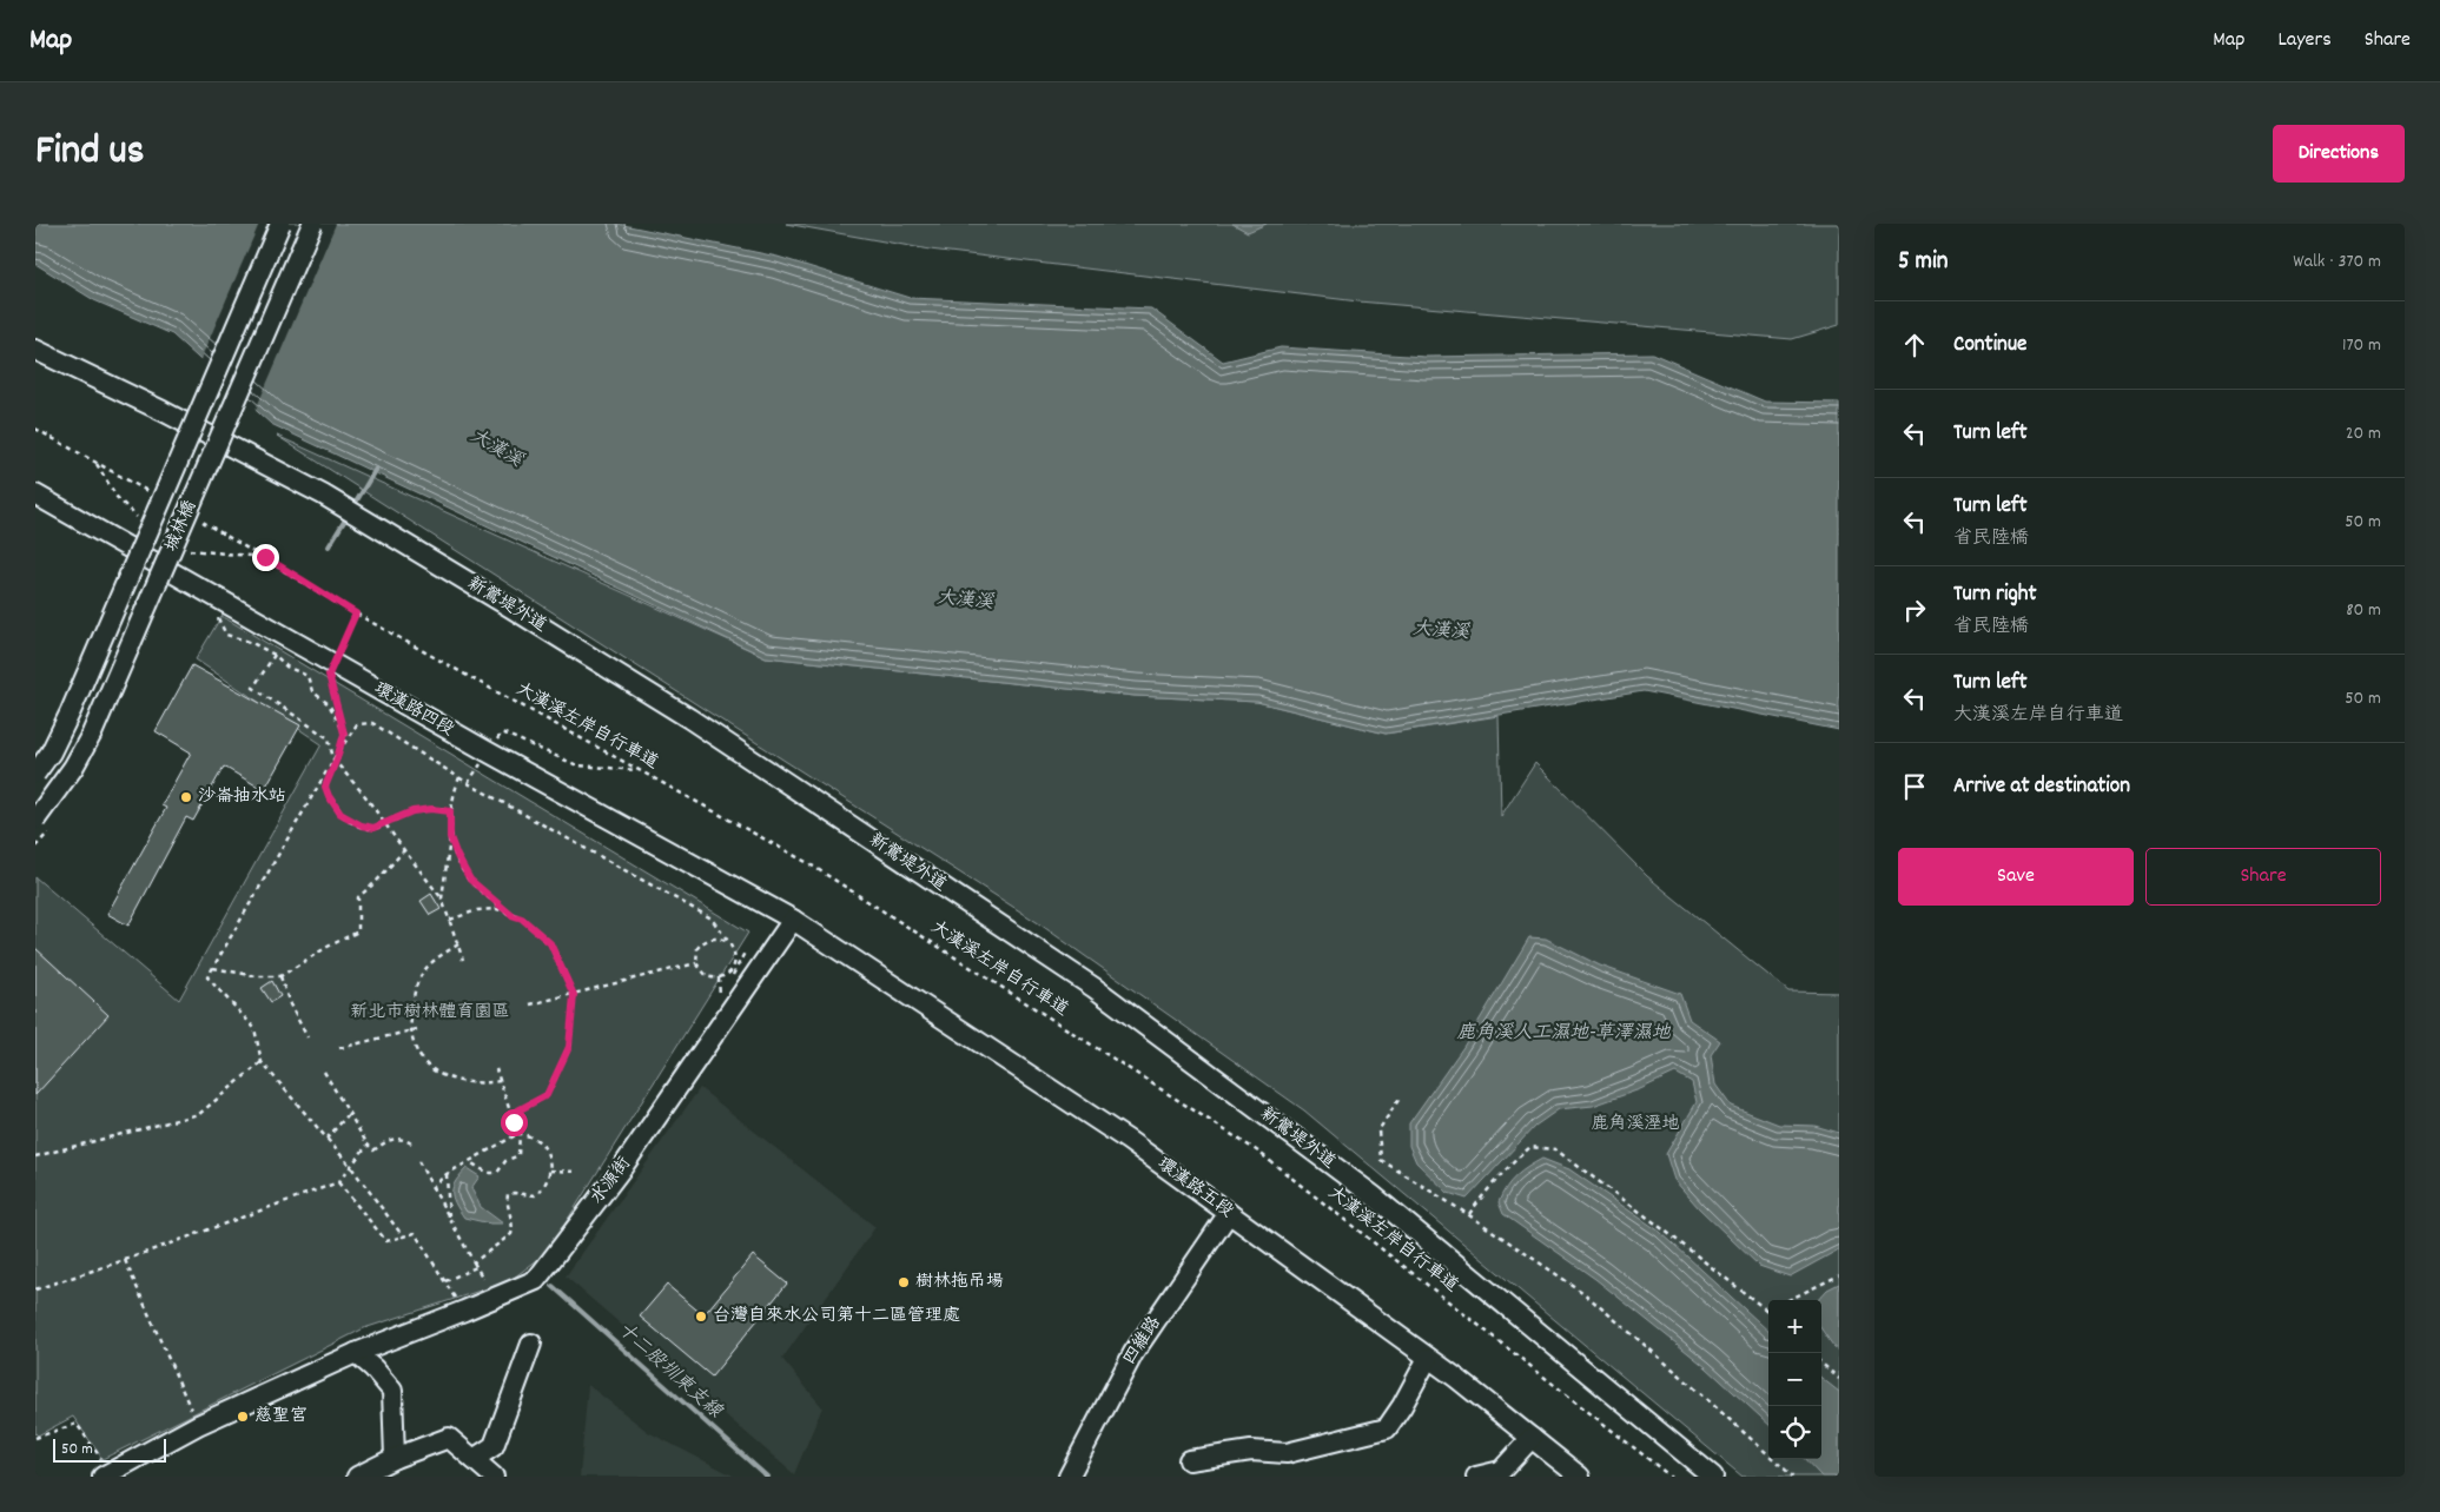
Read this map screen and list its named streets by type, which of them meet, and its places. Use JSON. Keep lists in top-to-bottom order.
{
  "streets": {
    "street": [
      "城林橋",
      "新鶯堤外道",
      "環漢路四段",
      "水源街",
      "環漢路五段",
      "四維路"
    ],
    "path": ["大漢溪左岸自行車道"]
  },
  "crossings": [
    ["環漢路四段", "水源街"],
    ["環漢路四段", "環漢路五段"],
    ["水源街", "環漢路五段"],
    ["環漢路五段", "四維路"]
  ],
  "water": ["大漢溪", "鹿角溪人工濕地-草澤濕地", "十二股圳東支線"],
  "parks": ["新北市樹林體育園區", "鹿角溪溼地"],
  "places": [
    "沙崙抽水站",
    "樹林拖吊場",
    "台灣自來水公司第十二區管理處",
    "慈聖宮"
  ],
  "scale_bar": "50 m",
  "page": {
    "header": "Map",
    "nav": ["Map", "Layers", "Share"],
    "title": "Find us",
    "buttons": [
      "Directions",
      ["Save", "Share"]
    ],
    "heading": ["5 min", "Walk · 370 m"],
    "list": [
      ["Continue", "170 m"],
      ["Turn left", "20 m"],
      ["Turn left", "省民陸橋", "50 m"],
      ["Turn right", "省民陸橋", "80 m"],
      ["Turn left", "大漢溪左岸自行車道", "50 m"],
      "Arrive at destination"
    ],
    "map_buttons": ["+", "−"],
    "scale": "50 m"
  }
}
